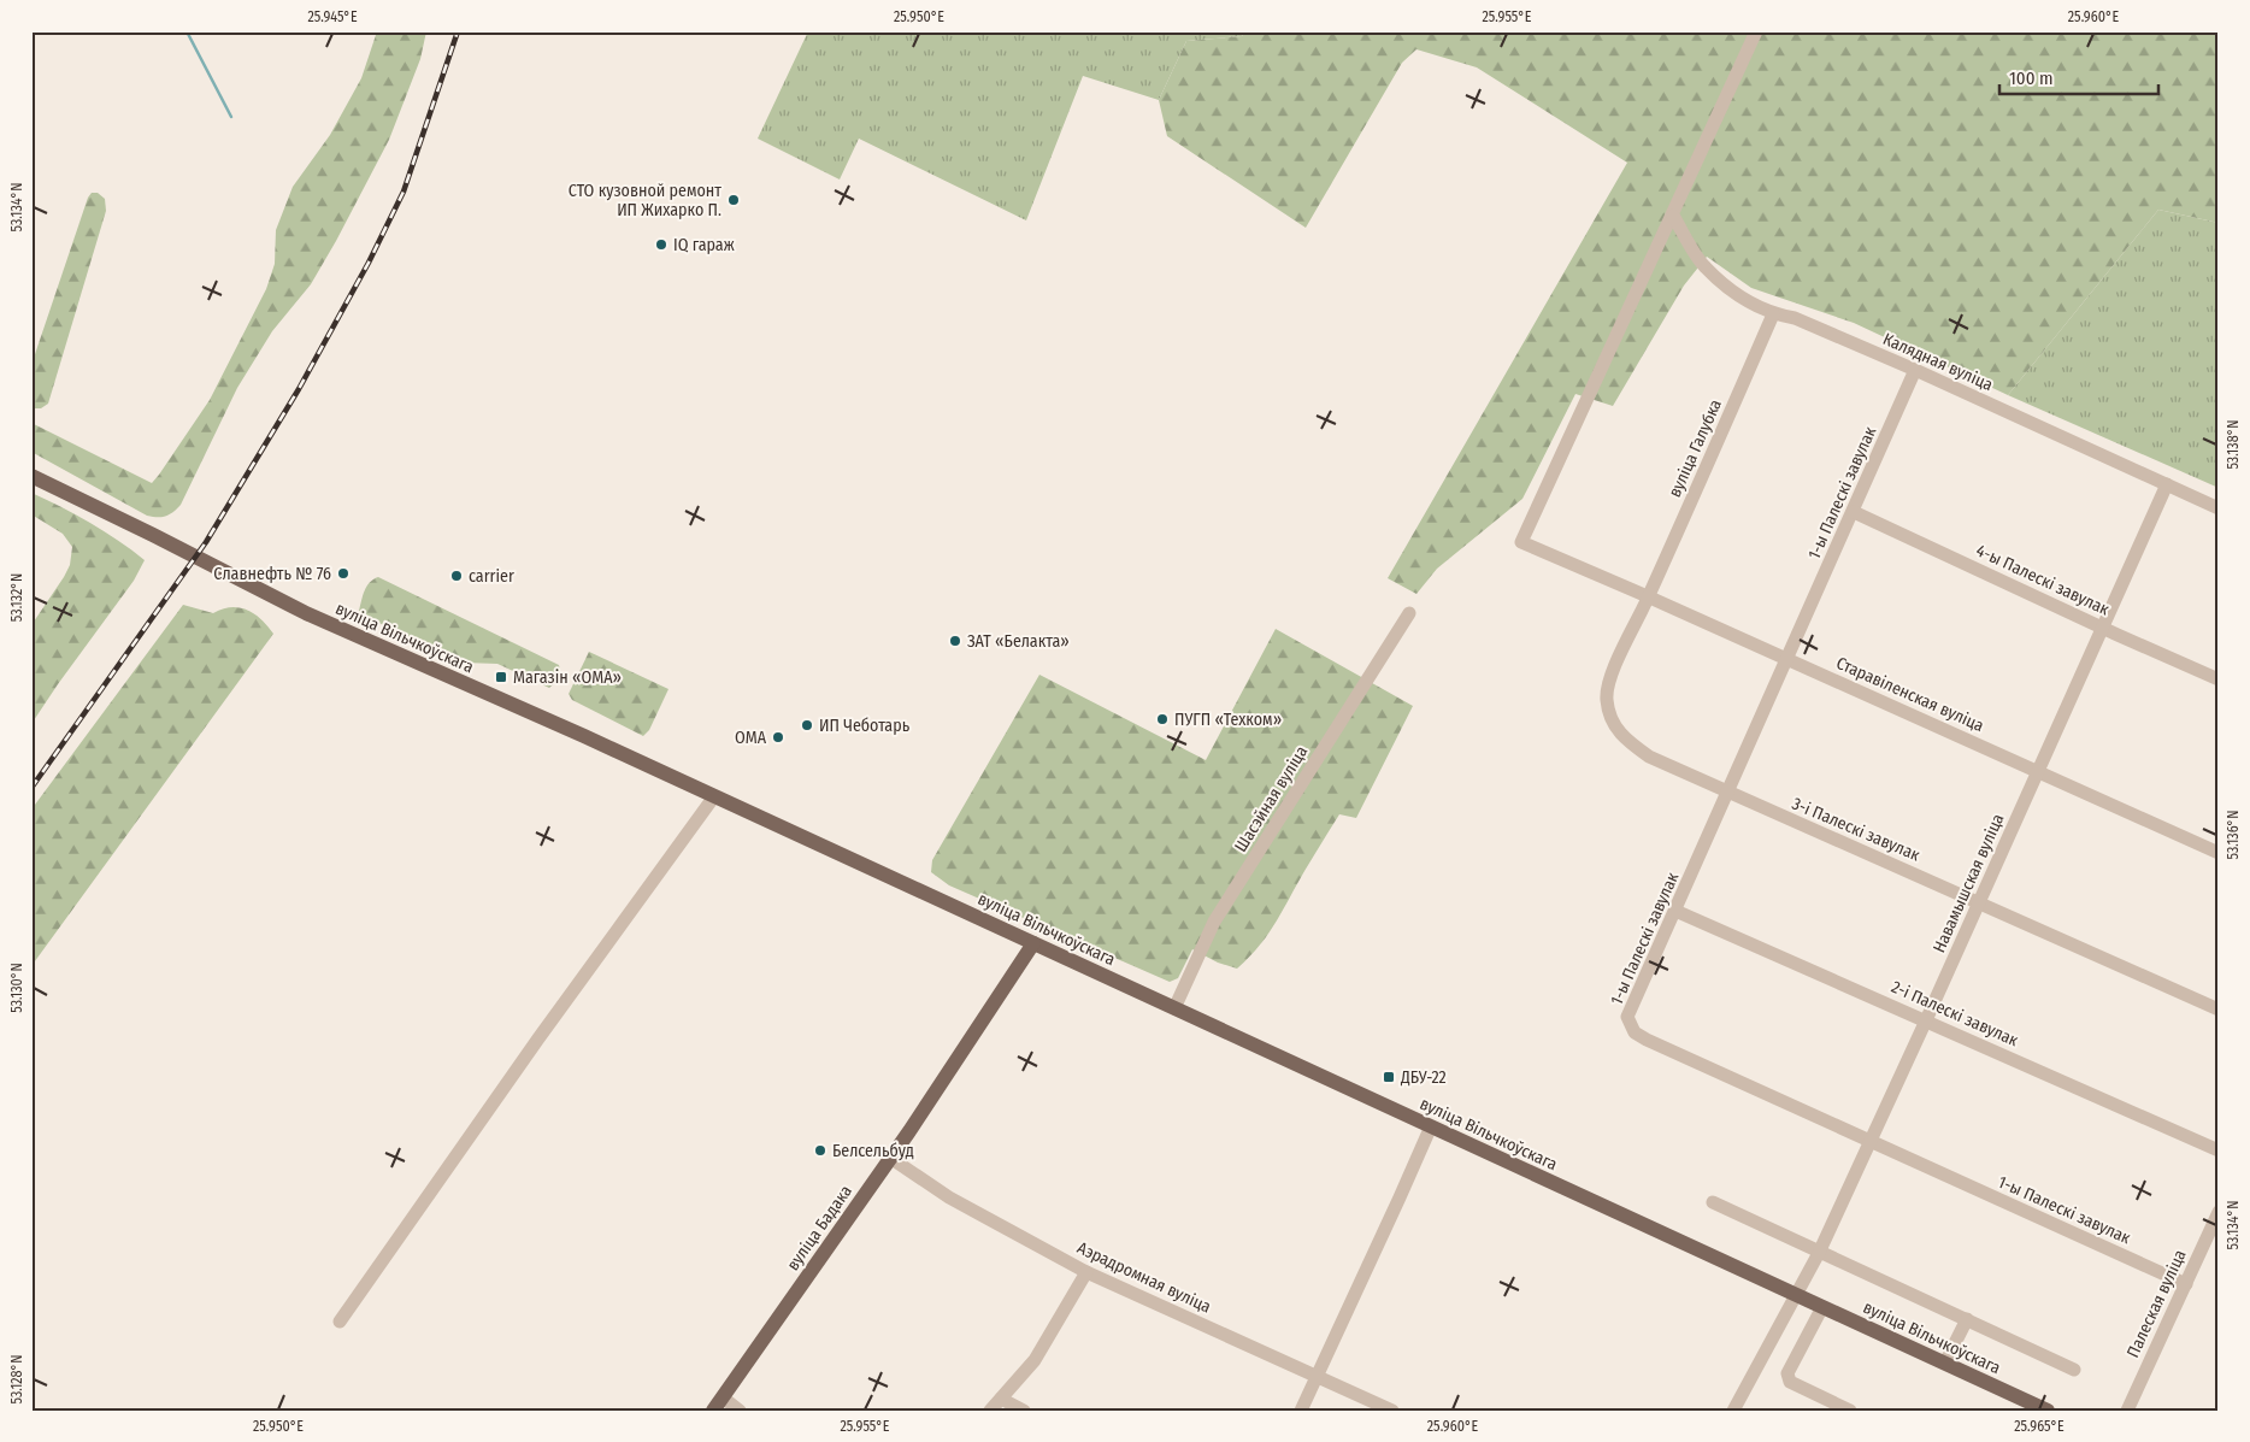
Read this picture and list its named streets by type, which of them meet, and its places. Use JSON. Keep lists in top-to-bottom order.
{
  "streets": {
    "main road": ["вуліца Вільчкоўскага", "вуліца Бадака"],
    "street": [
      "Калядная вуліца",
      "вуліца Галубка",
      "1-ы Палескі завулак",
      "4-ы Палескі завулак",
      "Старавіленская вуліца",
      "Шасэйная вуліца",
      "3-і Палескі завулак",
      "Навамышская вуліца",
      "2-і Палескі завулак",
      "Аэрадромная вуліца",
      "Палеская вуліца"
    ]
  },
  "crossings": [
    ["Калядная вуліца", "вуліца Галубка"],
    ["Калядная вуліца", "1-ы Палескі завулак"],
    ["Калядная вуліца", "Старавіленская вуліца"],
    ["Калядная вуліца", "Навамышская вуліца"],
    ["вуліца Галубка", "Старавіленская вуліца"],
    ["вуліца Галубка", "3-і Палескі завулак"],
    ["1-ы Палескі завулак", "4-ы Палескі завулак"],
    ["1-ы Палескі завулак", "Старавіленская вуліца"],
    ["1-ы Палескі завулак", "3-і Палескі завулак"],
    ["1-ы Палескі завулак", "Навамышская вуліца"],
    ["1-ы Палескі завулак", "2-і Палескі завулак"],
    ["1-ы Палескі завулак", "Палеская вуліца"],
    ["4-ы Палескі завулак", "Навамышская вуліца"],
    ["вуліца Вільчкоўскага", "Шасэйная вуліца"],
    ["вуліца Вільчкоўскага", "Навамышская вуліца"],
    ["вуліца Вільчкоўскага", "вуліца Бадака"],
    ["Старавіленская вуліца", "3-і Палескі завулак"],
    ["Старавіленская вуліца", "Навамышская вуліца"],
    ["3-і Палескі завулак", "Навамышская вуліца"],
    ["Навамышская вуліца", "2-і Палескі завулак"],
    ["вуліца Бадака", "Аэрадромная вуліца"]
  ],
  "places": {
    "other": [
      "СТО кузовной ремонт ИП Жихарко П.",
      "IQ гараж",
      "Славнефть № 76",
      "carrier",
      "ЗАТ «Белакта»",
      "ПУГП «Техком»",
      "ИП Чеботарь",
      "ОМА",
      "Белсельбуд"
    ],
    "transit": ["Магазін «ОМА»", "ДБУ-22"]
  },
  "scale_bar": "100 m",
  "coordinates": [
    "25.945°E",
    "25.950°E",
    "25.955°E",
    "25.960°E",
    "53.134°N",
    "53.138°N",
    "53.132°N",
    "53.136°N",
    "53.130°N",
    "53.128°N",
    "25.965°E"
  ]
}
